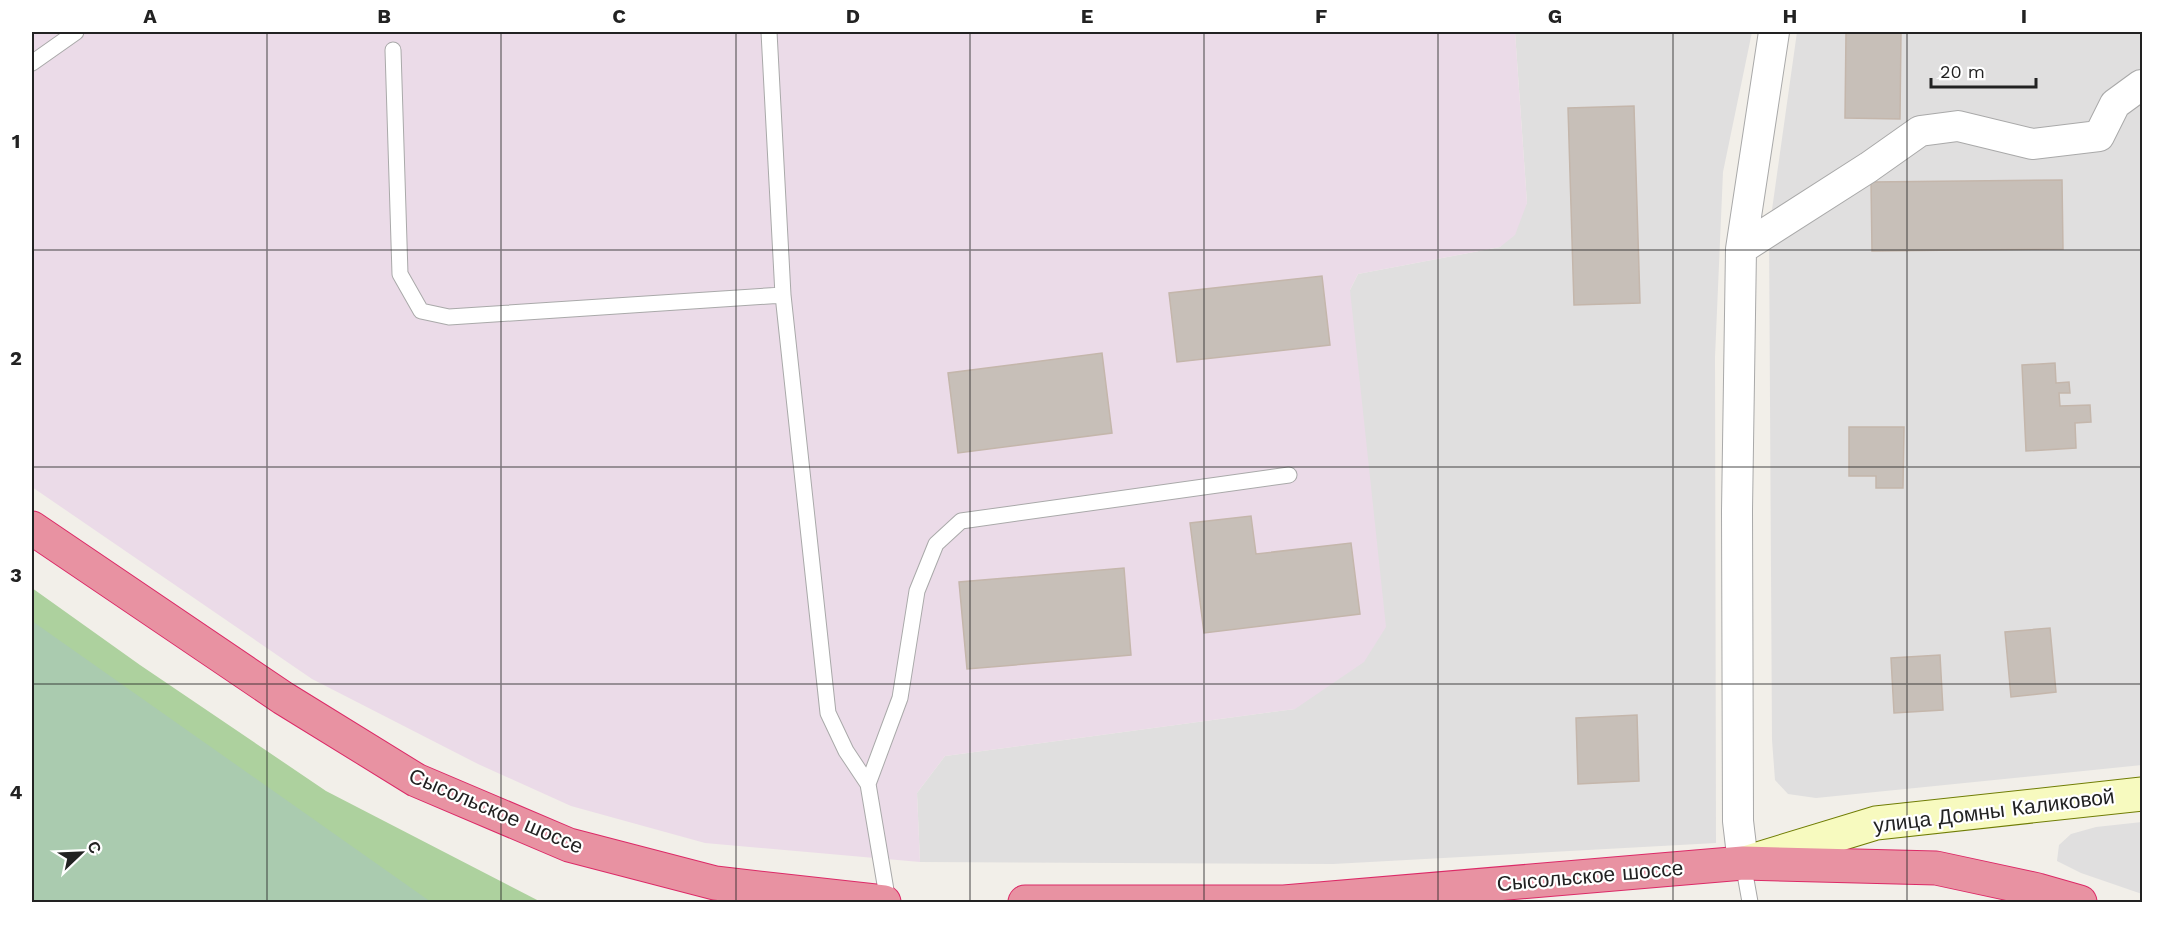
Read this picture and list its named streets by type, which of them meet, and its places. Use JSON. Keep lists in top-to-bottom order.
{
  "streets": {
    "highway": ["Сысольское шоссе"],
    "main road": ["улица Домны Каликовой"]
  },
  "crossings": [
    ["Сысольское шоссе", "улица Домны Каликовой"]
  ],
  "scale_bar": "20 m",
  "north": "top right",
  "grid": {
    "columns": [
      "A",
      "B",
      "C",
      "D",
      "E",
      "F",
      "G",
      "H",
      "I"
    ],
    "rows": [
      "1",
      "2",
      "3",
      "4"
    ]
  }
}
